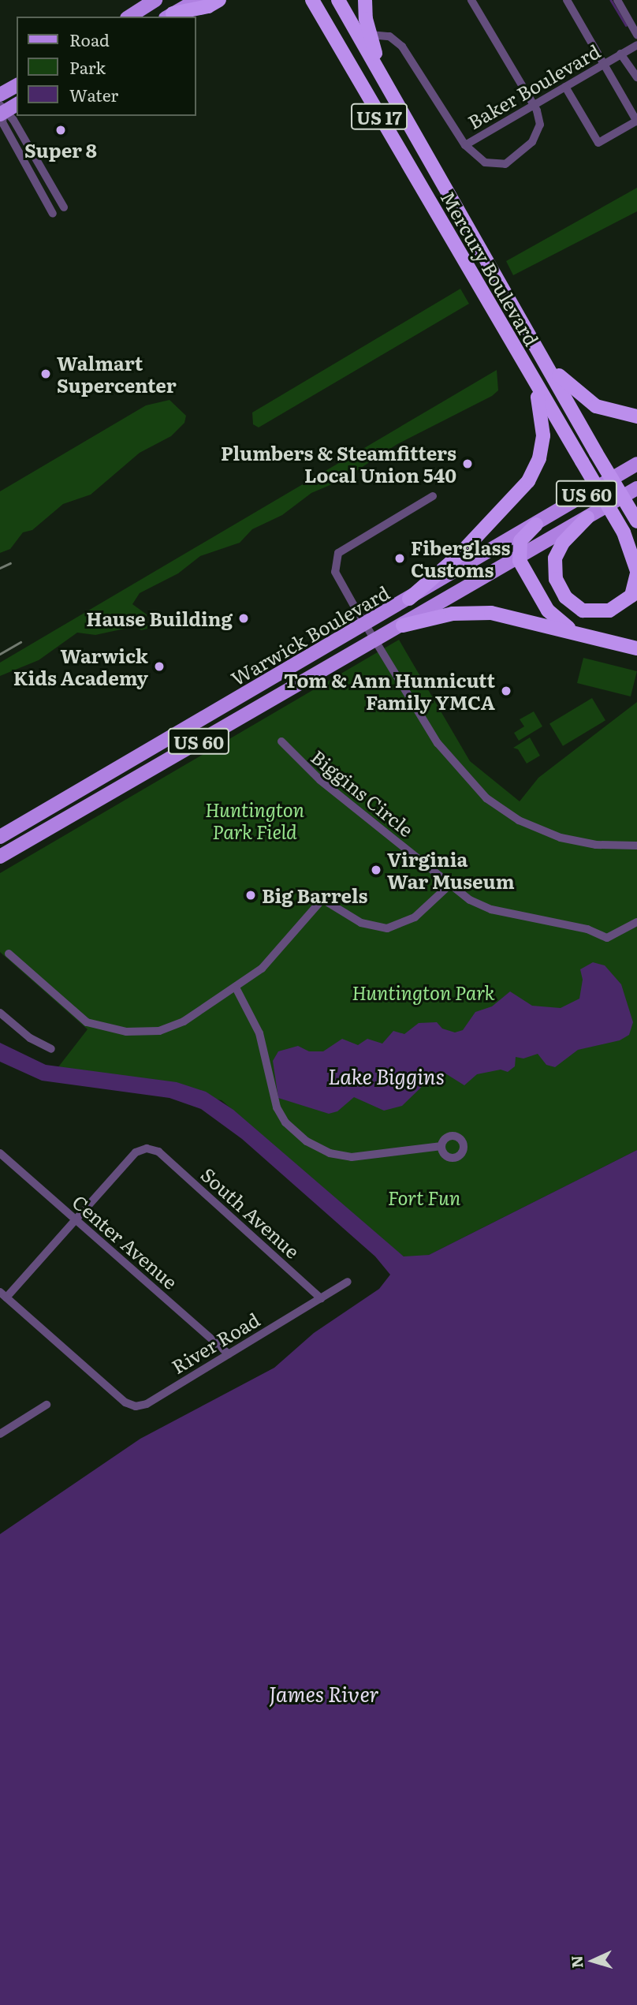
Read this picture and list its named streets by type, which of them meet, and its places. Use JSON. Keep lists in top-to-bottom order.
{
  "streets": {
    "highway": ["US 17", "Mercury Boulevard"],
    "main road": ["US 60", "Warwick Boulevard"],
    "street": [
      "Baker Boulevard",
      "Biggins Circle",
      "South Avenue",
      "Center Avenue",
      "River Road"
    ]
  },
  "crossings": [
    ["South Avenue", "Center Avenue"],
    ["South Avenue", "River Road"],
    ["Center Avenue", "River Road"]
  ],
  "water": ["Lake Biggins", "James River"],
  "parks": ["Huntington Park Field", "Huntington Park", "Fort Fun"],
  "places": [
    "Super 8",
    "Walmart Supercenter",
    "Plumbers & Steamfitters Local Union 540",
    "Fiberglass Customs",
    "Hause Building",
    "Warwick Kids Academy",
    "Tom & Ann Hunnicutt Family YMCA",
    "Virginia War Museum",
    "Big Barrels"
  ],
  "legend": ["Road", "Park", "Water"],
  "north": "left"
}
